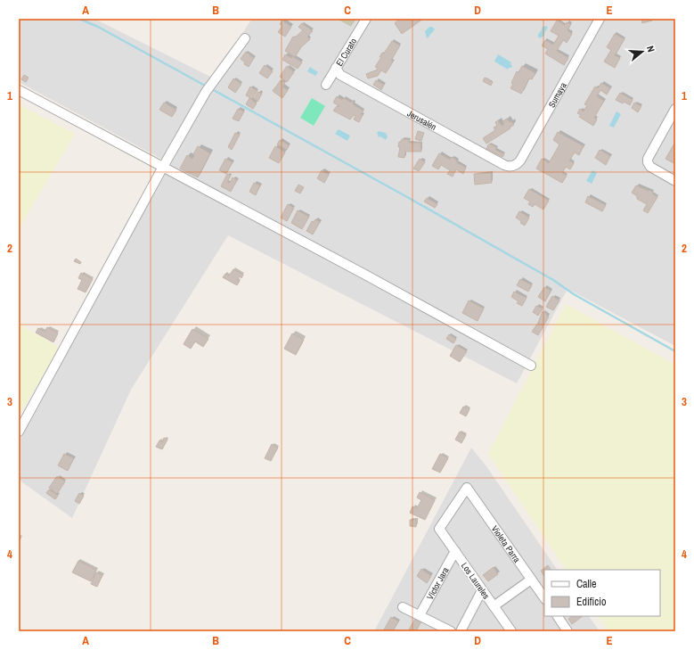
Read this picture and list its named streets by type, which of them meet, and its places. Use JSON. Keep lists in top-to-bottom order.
{
  "streets": {
    "street": [
      "El Curato",
      "Sumaya",
      "Jerusalén",
      "Violeta Parra",
      "Los Laureles",
      "Víctor Jara"
    ]
  },
  "crossings": [
    ["El Curato", "Jerusalén"],
    ["Sumaya", "Jerusalén"],
    ["Violeta Parra", "Los Laureles"],
    ["Los Laureles", "Víctor Jara"]
  ],
  "legend": ["Calle", "Edificio"],
  "north": "right",
  "grid": {
    "columns": [
      "A",
      "B",
      "C",
      "D",
      "E"
    ],
    "rows": [
      "1",
      "2",
      "3",
      "4"
    ]
  }
}
